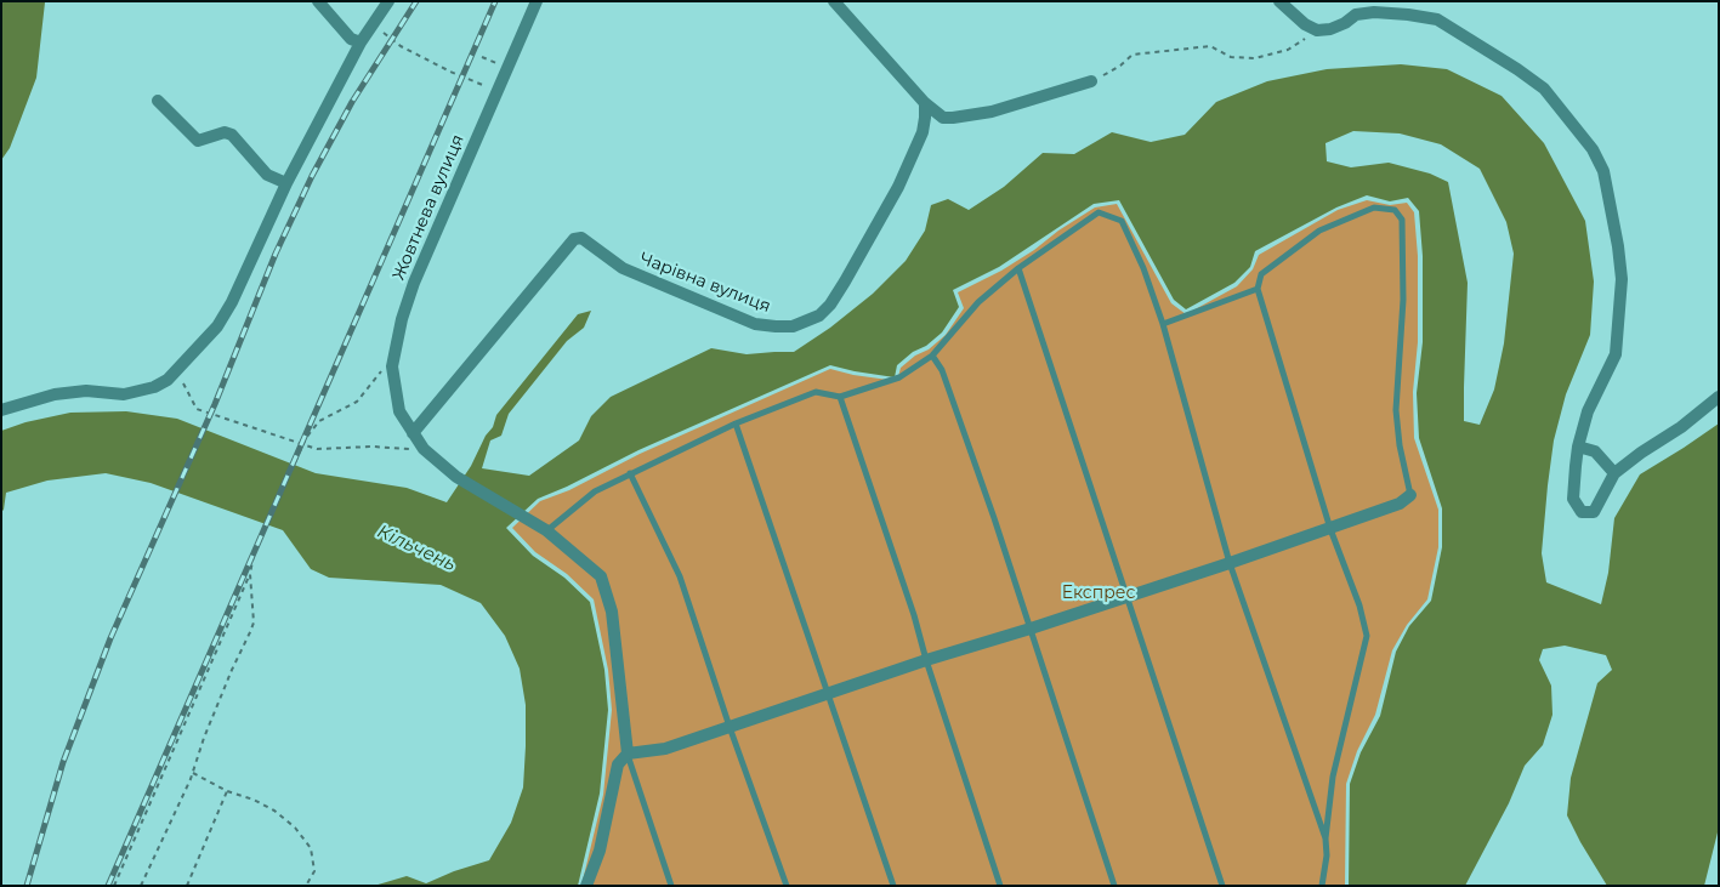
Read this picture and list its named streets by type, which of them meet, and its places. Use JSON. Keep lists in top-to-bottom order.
{
  "streets": {
    "street": ["Жовтнева вулиця", "Чарівна вулиця"]
  },
  "crossings": [
    ["Жовтнева вулиця", "Чарівна вулиця"]
  ],
  "water": ["Кільчень"],
  "parks": ["Експрес"]
}
